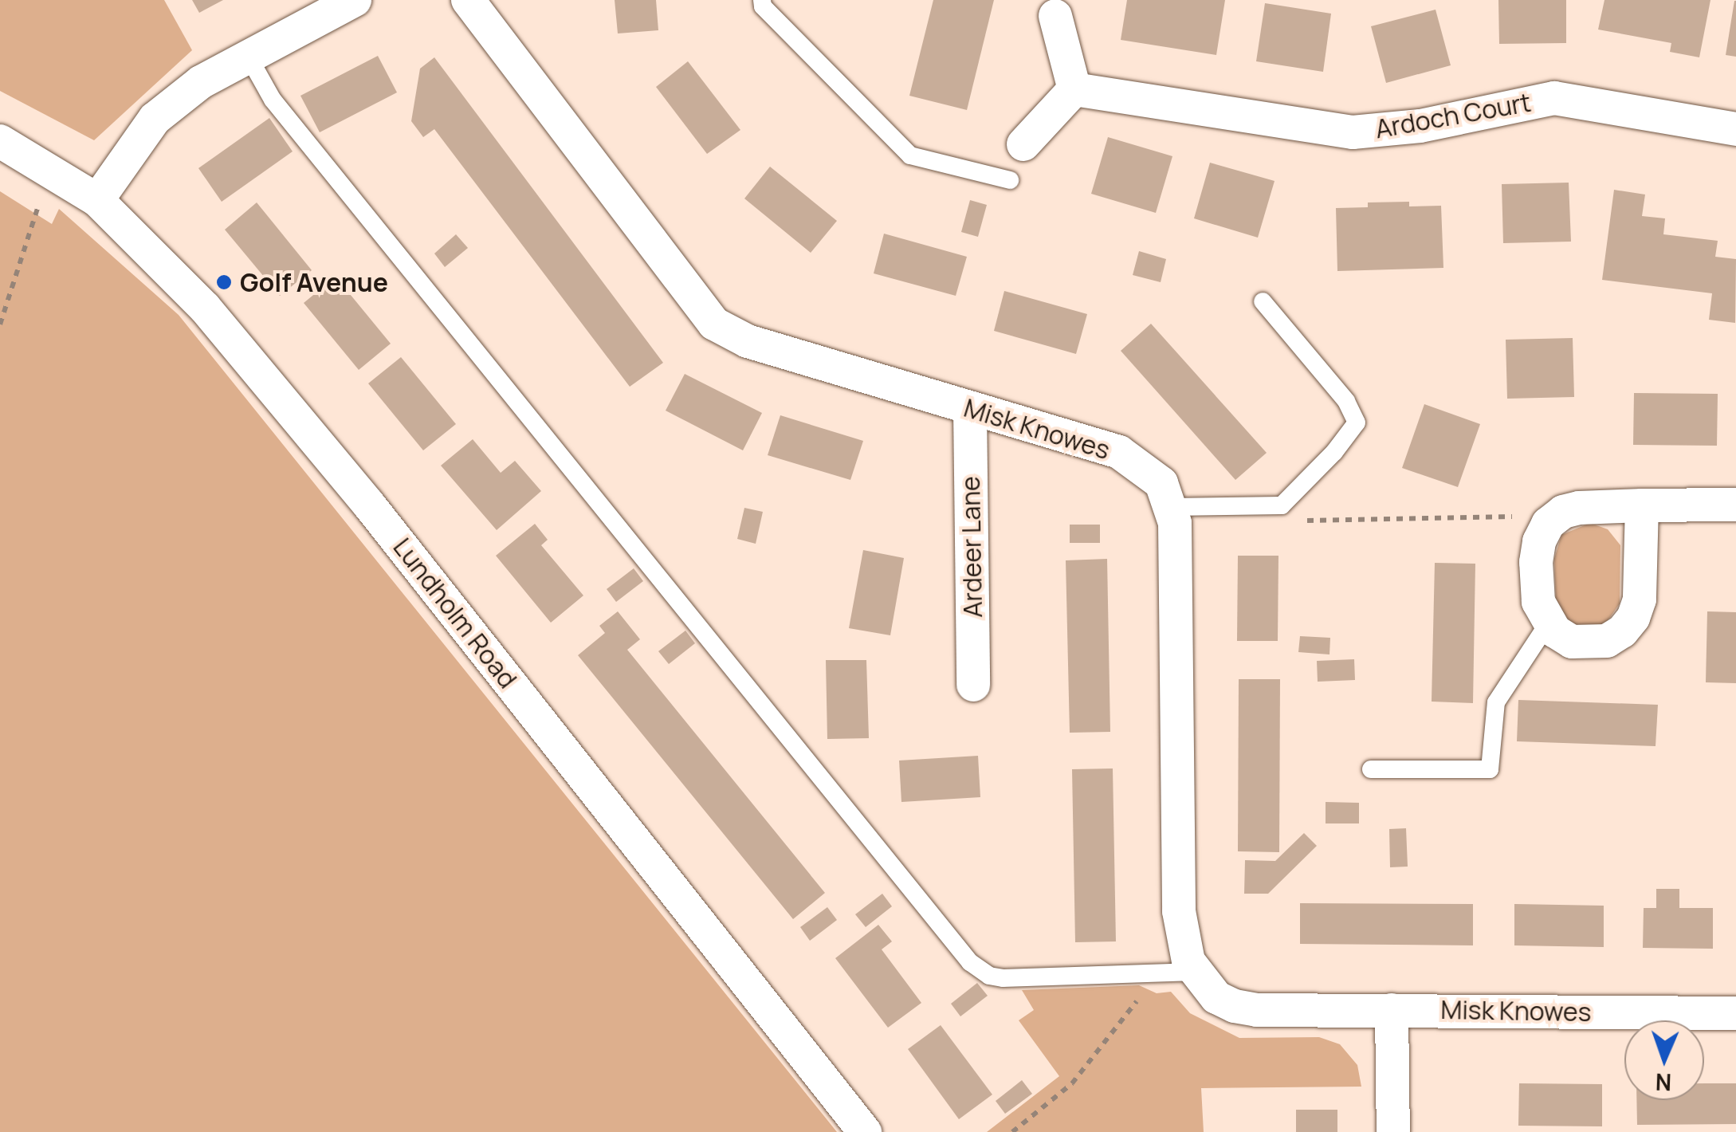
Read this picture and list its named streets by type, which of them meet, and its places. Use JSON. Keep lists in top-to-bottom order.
{
  "streets": {
    "street": [
      "Ardoch Court",
      "Misk Knowes",
      "Ardeer Lane",
      "Lundholm Road"
    ]
  },
  "crossings": [
    ["Misk Knowes", "Ardeer Lane"]
  ],
  "places": ["Golf Avenue"],
  "north": "bottom"
}
